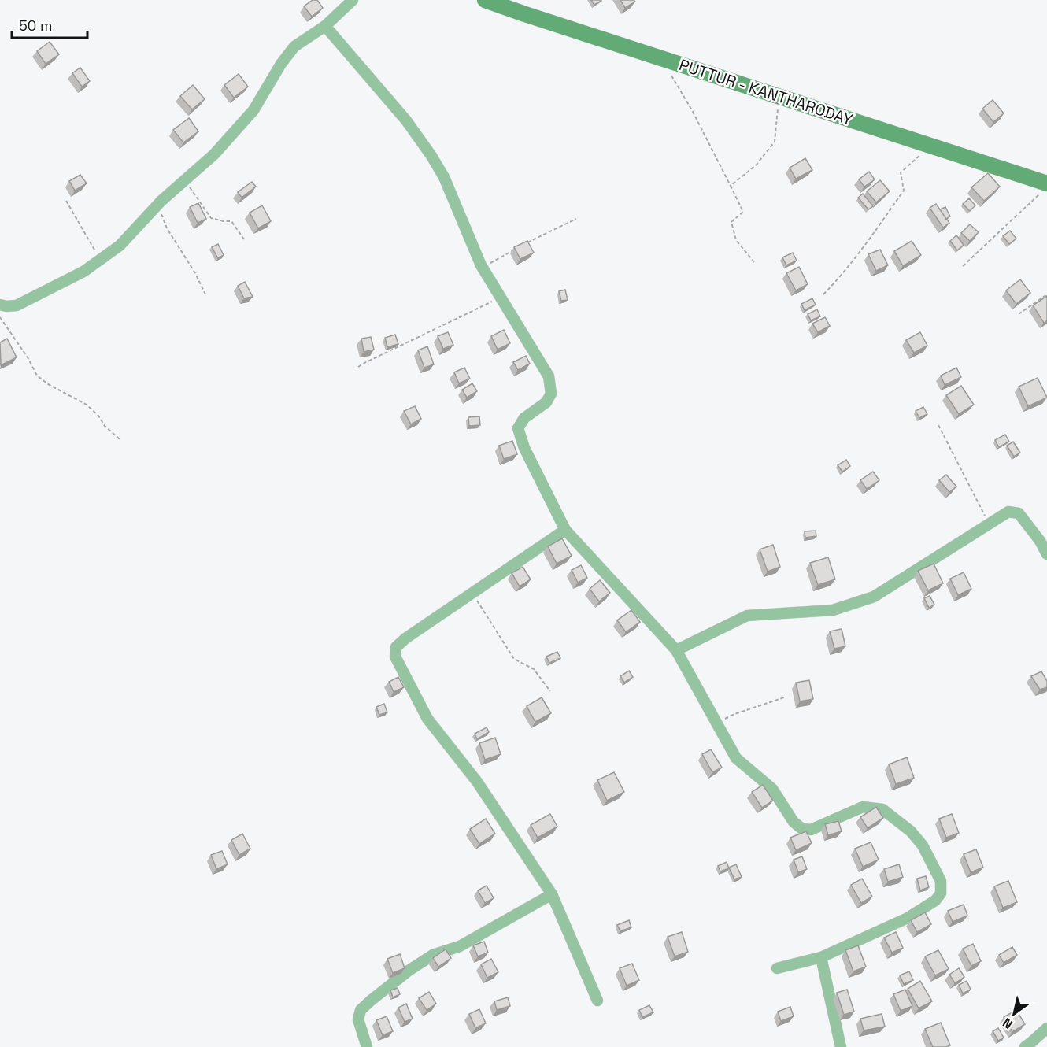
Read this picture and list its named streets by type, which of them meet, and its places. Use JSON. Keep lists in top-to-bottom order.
{
  "streets": {
    "main road": ["PUTTUR - KANTHARODAY"]
  },
  "scale_bar": "50 m",
  "north": "bottom left"
}
